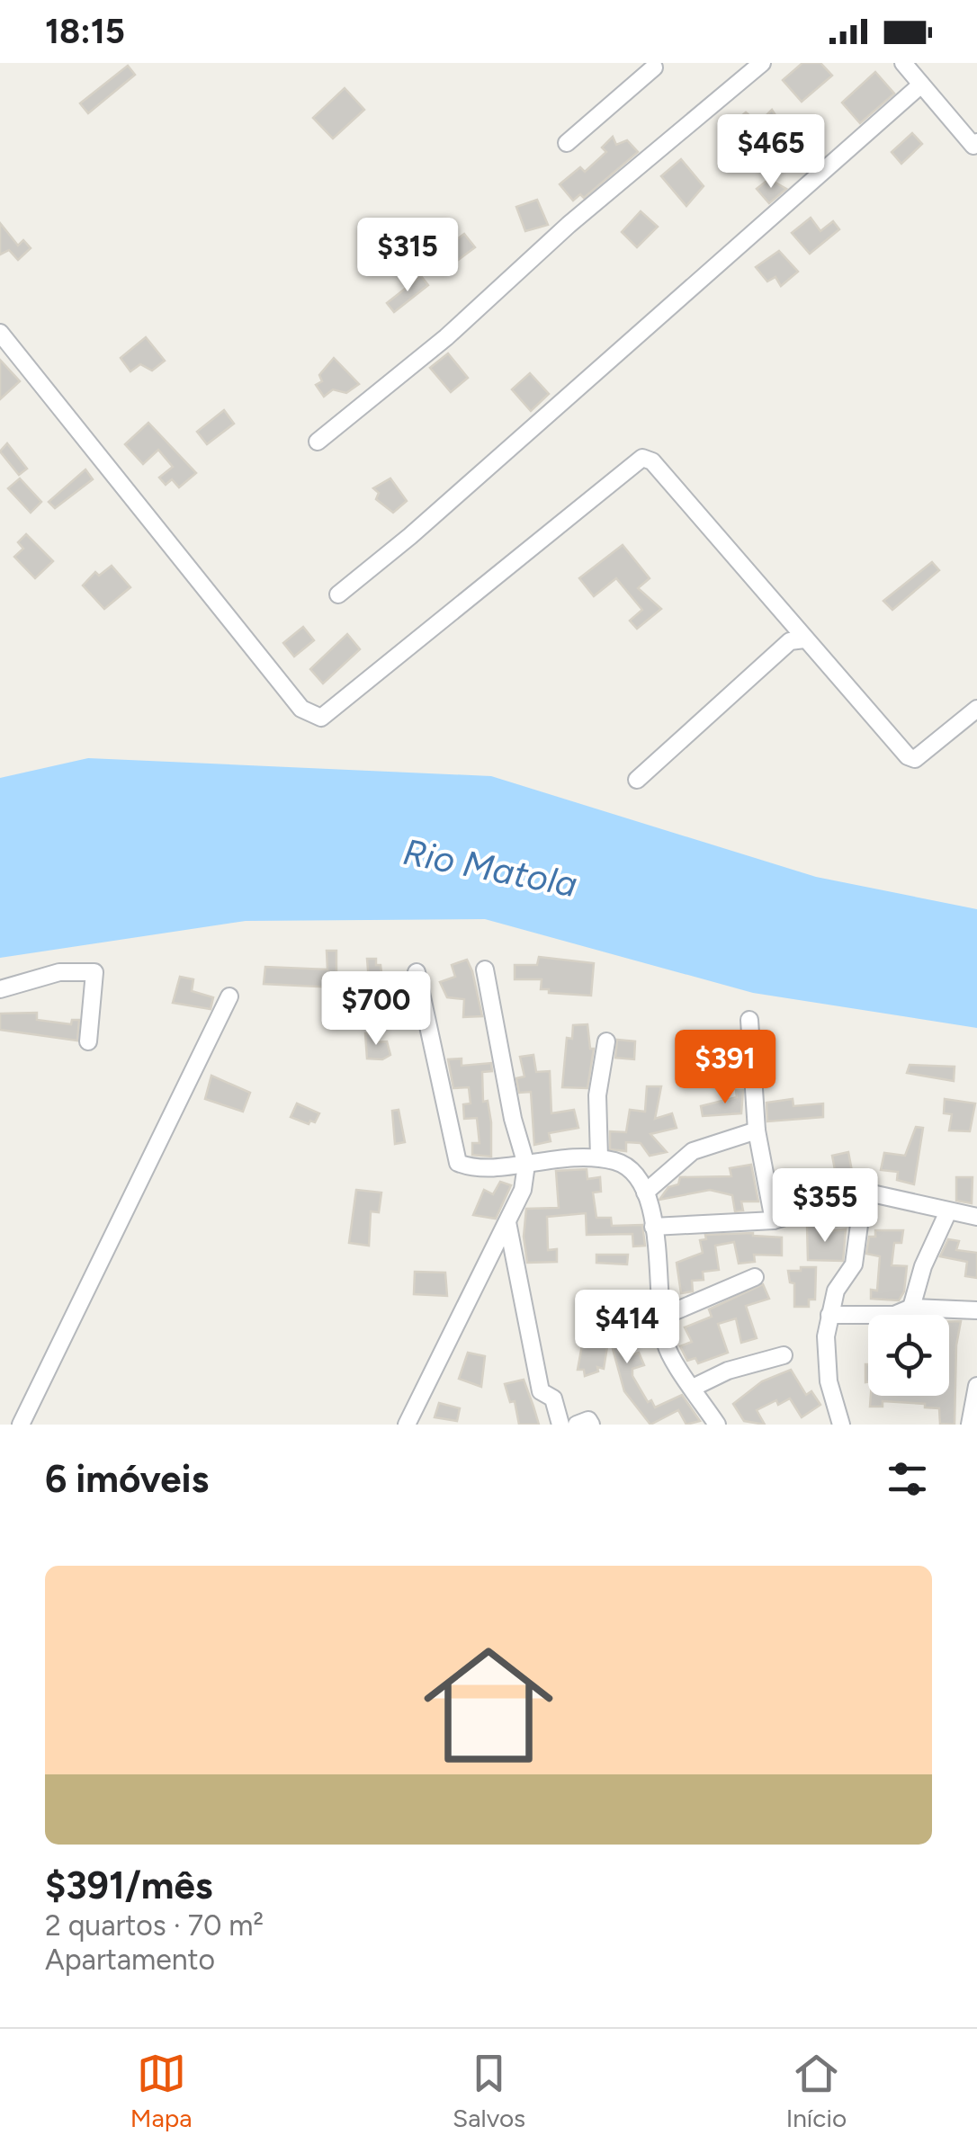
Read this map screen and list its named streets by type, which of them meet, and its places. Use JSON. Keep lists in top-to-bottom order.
{
  "water": ["Rio Matola"],
  "page": {
    "status": "18:15",
    "price": [
      "$465",
      "$315",
      "$700",
      "$391",
      "$355",
      "$414"
    ],
    "heading": "6 imóveis",
    "list": [
      {
        "name": "$391/mês",
        "note": "2 quartos · 70 m² · Apartamento"
      }
    ],
    "tabs": ["Mapa", "Salvos", "Início"]
  }
}
